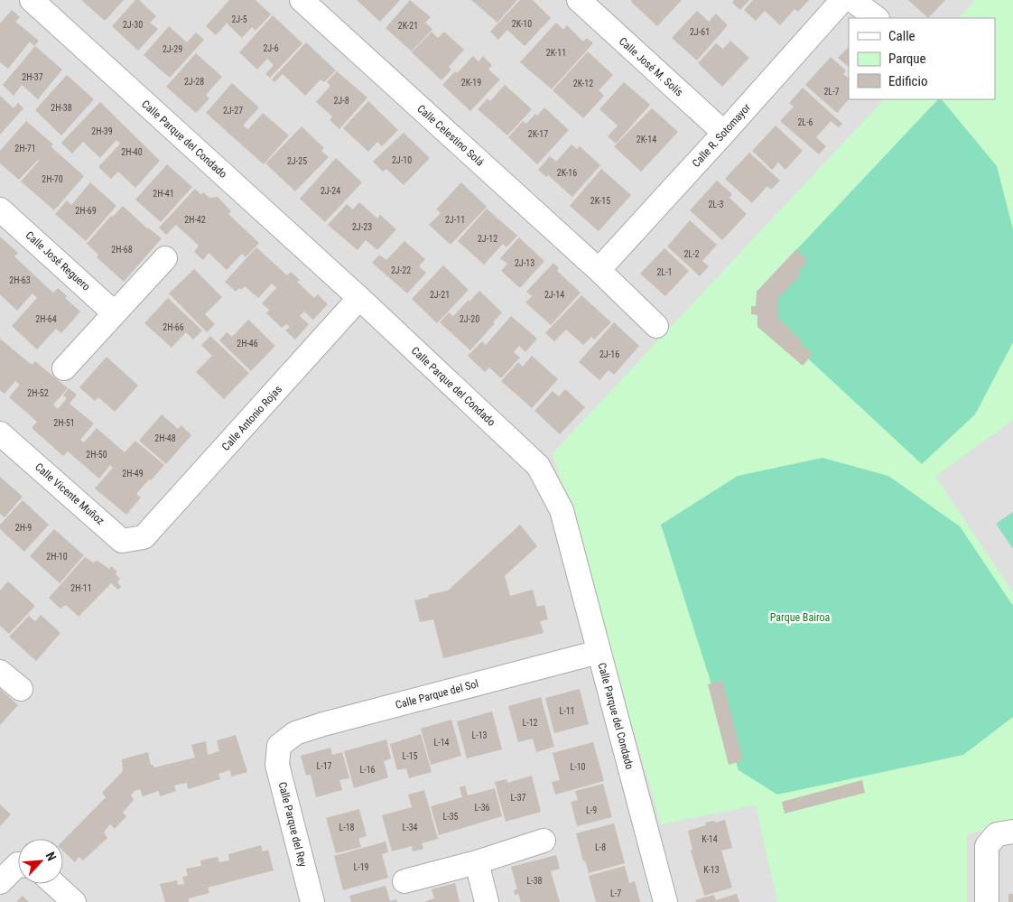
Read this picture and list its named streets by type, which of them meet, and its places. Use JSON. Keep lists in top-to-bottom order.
{
  "streets": {
    "street": [
      "Calle José M. Solís",
      "Calle Celestino Solá",
      "Calle R. Sotomayor",
      "Calle Parque del Condado",
      "Calle José Reguero",
      "Calle Antonio Rojas",
      "Calle Vicente Muñoz",
      "Calle Parque del Sol",
      "Calle Parque del Rey"
    ]
  },
  "crossings": [
    ["Calle José M. Solís", "Calle R. Sotomayor"],
    ["Calle Celestino Solá", "Calle R. Sotomayor"],
    ["Calle Parque del Condado", "Calle Antonio Rojas"],
    ["Calle Parque del Condado", "Calle Parque del Sol"],
    ["Calle Antonio Rojas", "Calle Vicente Muñoz"],
    ["Calle Parque del Sol", "Calle Parque del Rey"]
  ],
  "parks": ["Parque Bairoa"],
  "house_numbers": [
    "2J-5",
    "2K-10",
    "2J-30",
    "2K-21",
    "2J-61",
    "2J-6",
    "2J-29",
    "2K-11",
    "2H-37",
    "2J-28",
    "2K-19",
    "2K-12",
    "2L-7",
    "2J-8",
    "2H-38",
    "2J-27",
    "2L-6",
    "2H-39",
    "2K-17",
    "2K-14",
    "2H-71",
    "2H-40",
    "2J-10",
    "2J-25",
    "2K-16",
    "2H-70",
    "2J-24",
    "2H-41",
    "2K-15",
    "2L-3",
    "2H-69",
    "2H-42",
    "2J-11",
    "2J-23",
    "2J-12",
    "2H-68",
    "2L-2",
    "2J-13",
    "2J-22",
    "2L-1",
    "2H-63",
    "2J-21",
    "2J-14",
    "2H-64",
    "2J-20",
    "2H-66",
    "2H-46",
    "2J-16",
    "2H-52",
    "2H-51",
    "2H-48",
    "2H-50",
    "2H-49",
    "2H-9",
    "2H-10",
    "2H-11",
    "L-11",
    "L-12",
    "L-13",
    "L-14",
    "L-15",
    "L-17",
    "L-10",
    "L-16",
    "L-37",
    "L-36",
    "L-9",
    "L-35",
    "L-18",
    "L-34",
    "K-14",
    "L-8",
    "L-19",
    "K-13",
    "L-38",
    "L-7"
  ],
  "legend": ["Calle", "Parque", "Edificio"],
  "north": "top right"
}
